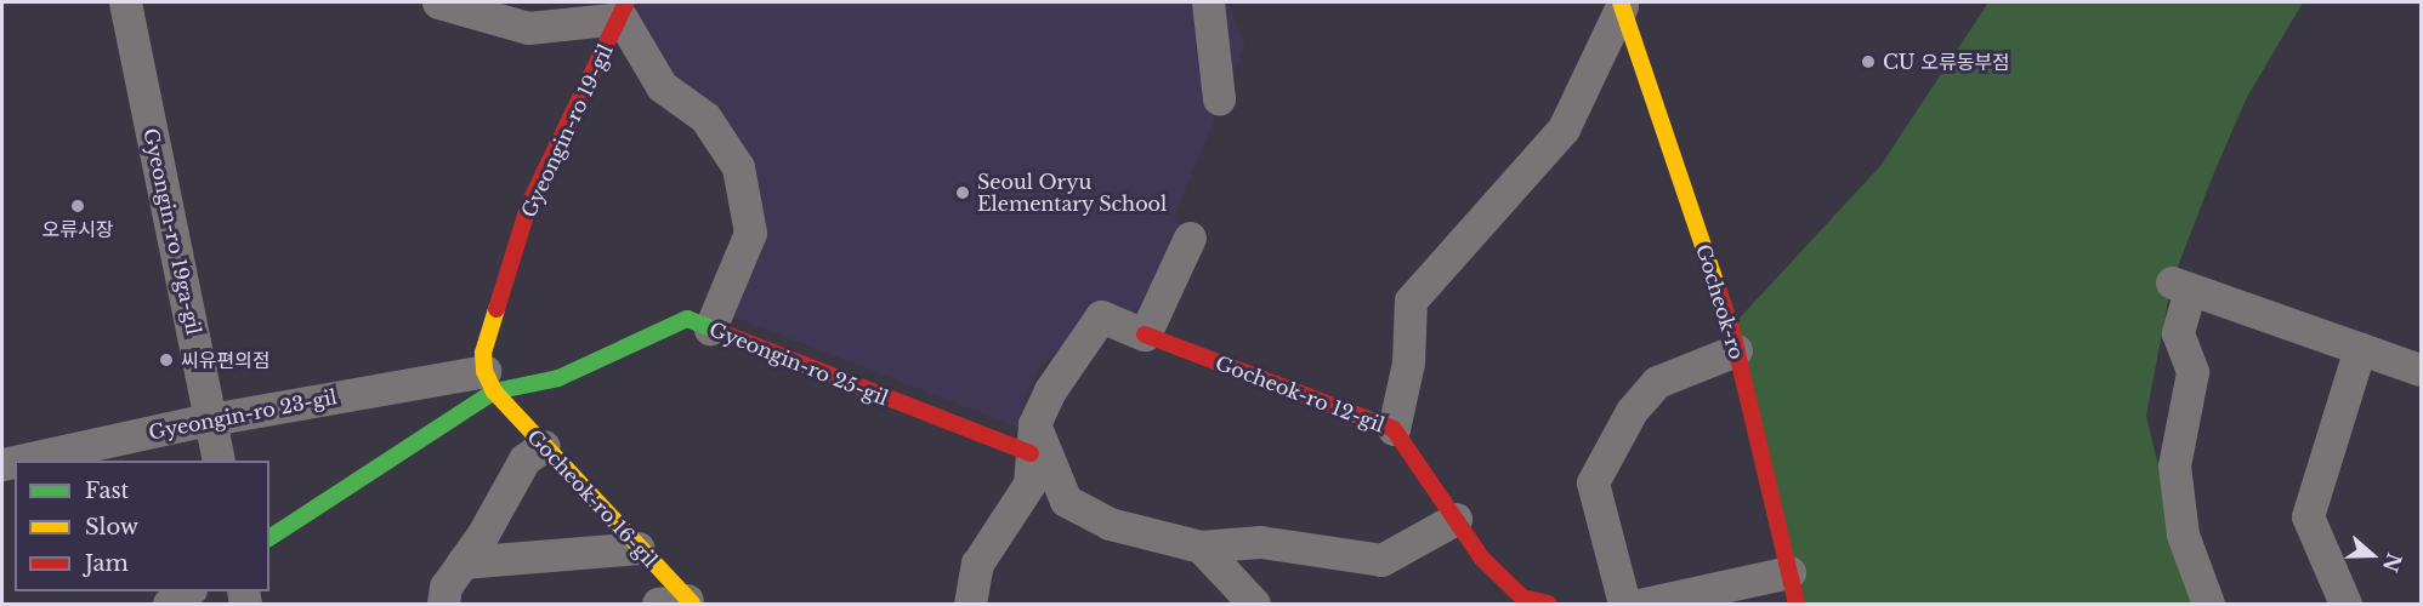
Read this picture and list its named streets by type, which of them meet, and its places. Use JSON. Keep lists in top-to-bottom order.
{
  "streets": {
    "street": [
      "Gyeongin-ro 19-gil",
      "Gyeongin-ro 19ga-gil",
      "Gocheok-ro",
      "Gyeongin-ro 25-gil",
      "Gocheok-ro 12-gil",
      "Gyeongin-ro 23-gil",
      "Gocheok-ro 16-gil"
    ]
  },
  "crossings": [
    ["Gyeongin-ro 19-gil", "Gyeongin-ro 25-gil"],
    ["Gyeongin-ro 19-gil", "Gyeongin-ro 23-gil"],
    ["Gyeongin-ro 19-gil", "Gocheok-ro 16-gil"],
    ["Gyeongin-ro 19ga-gil", "Gyeongin-ro 23-gil"],
    ["Gocheok-ro", "Gocheok-ro 12-gil"],
    ["Gyeongin-ro 25-gil", "Gocheok-ro 12-gil"],
    ["Gyeongin-ro 25-gil", "Gyeongin-ro 23-gil"],
    ["Gyeongin-ro 25-gil", "Gocheok-ro 16-gil"],
    ["Gyeongin-ro 23-gil", "Gocheok-ro 16-gil"]
  ],
  "places": [
    "CU 오류동부점",
    "Seoul Oryu Elementary School",
    "오류시장",
    "씨유편의점"
  ],
  "legend": ["Fast", "Slow", "Jam"],
  "north": "right"
}
